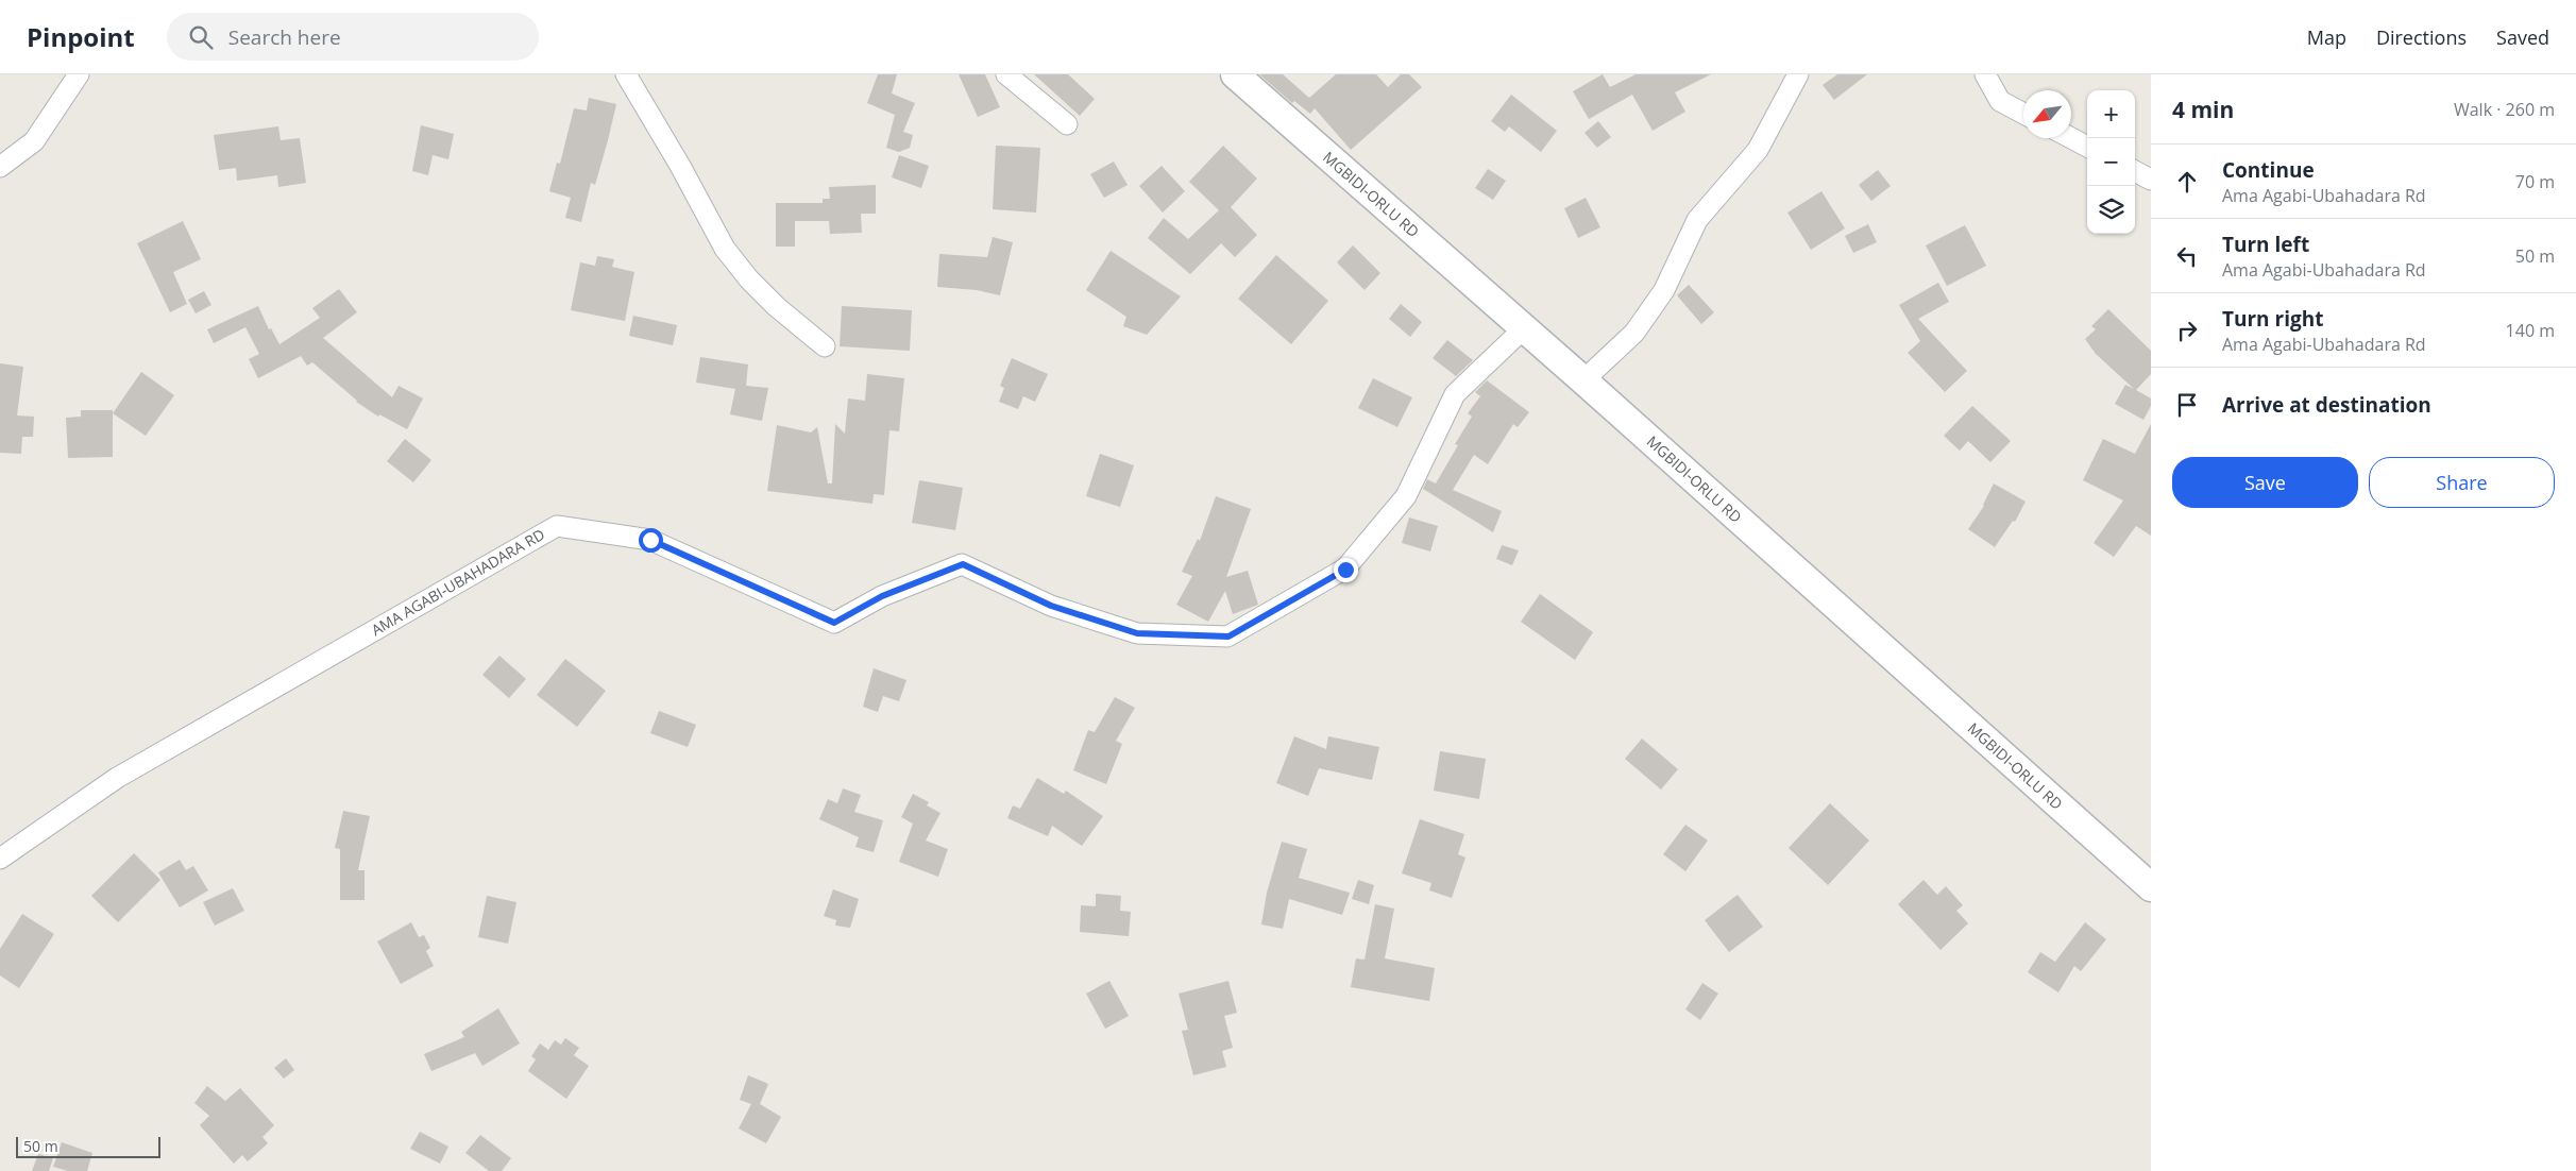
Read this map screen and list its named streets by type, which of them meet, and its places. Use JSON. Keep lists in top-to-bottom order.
{
  "streets": {
    "main road": ["MGBIDI-ORLU RD"],
    "street": ["AMA AGABI-UBAHADARA RD"]
  },
  "crossings": [
    ["MGBIDI-ORLU RD", "AMA AGABI-UBAHADARA RD"]
  ],
  "scale_bar": "50 m",
  "north": "bottom left",
  "page": {
    "header": "Pinpoint",
    "search": "Search here",
    "nav": ["Map", "Directions", "Saved"],
    "heading": ["4 min", "Walk · 260 m"],
    "map_buttons": ["+", "−"],
    "list": [
      ["Continue", "Ama Agabi-Ubahadara Rd", "70 m"],
      ["Turn left", "Ama Agabi-Ubahadara Rd", "50 m"],
      ["Turn right", "Ama Agabi-Ubahadara Rd", "140 m"],
      "Arrive at destination"
    ],
    "buttons": ["Save", "Share"],
    "scale": "50 m"
  }
}
